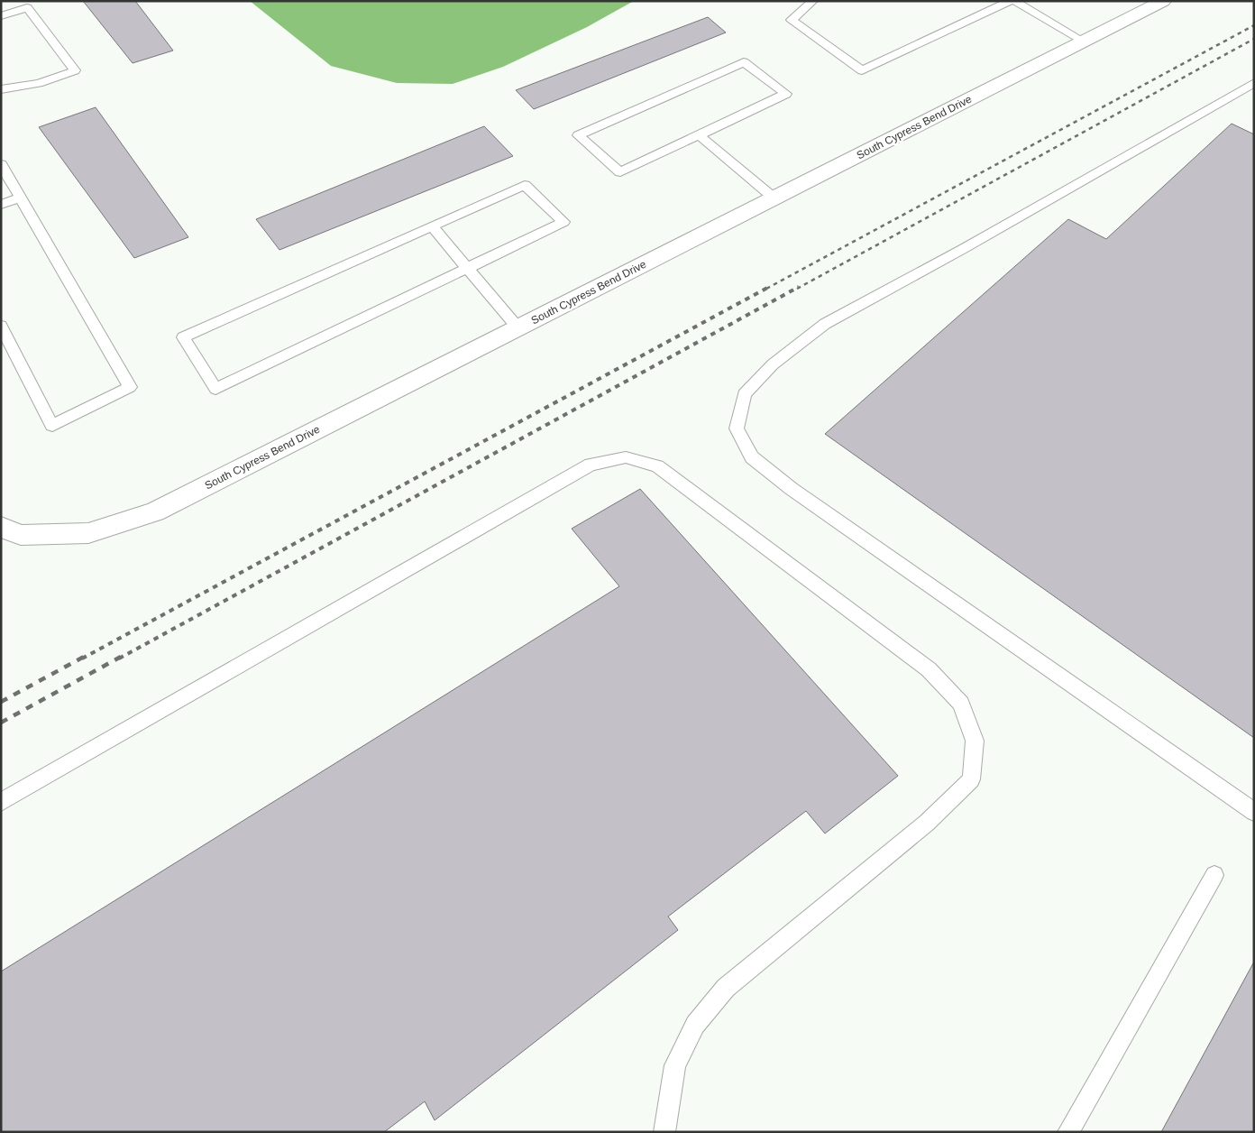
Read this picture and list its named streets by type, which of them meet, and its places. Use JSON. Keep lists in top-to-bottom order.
{
  "streets": {
    "street": ["South Cypress Bend Drive"]
  }
}
